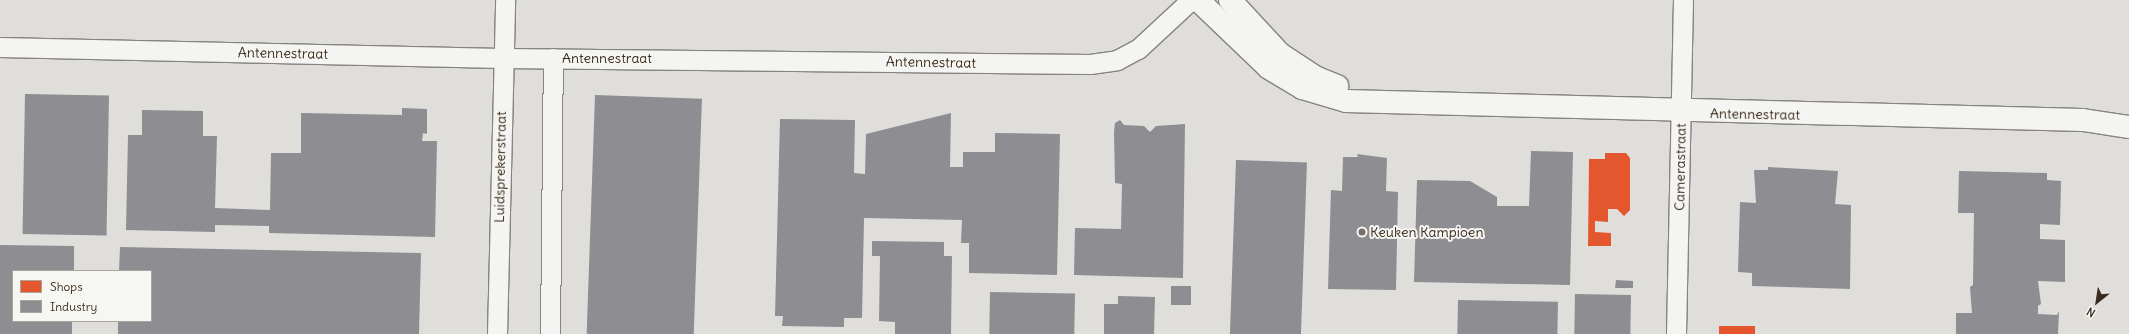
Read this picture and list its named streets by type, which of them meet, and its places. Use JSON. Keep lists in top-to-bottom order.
{
  "streets": {
    "street": ["Antennestraat", "Luidsprekerstraat", "Camerastraat"]
  },
  "crossings": [
    ["Antennestraat", "Luidsprekerstraat"],
    ["Antennestraat", "Camerastraat"]
  ],
  "places": ["Keuken Kampioen"],
  "legend": ["Shops", "Industry"],
  "north": "bottom left"
}
